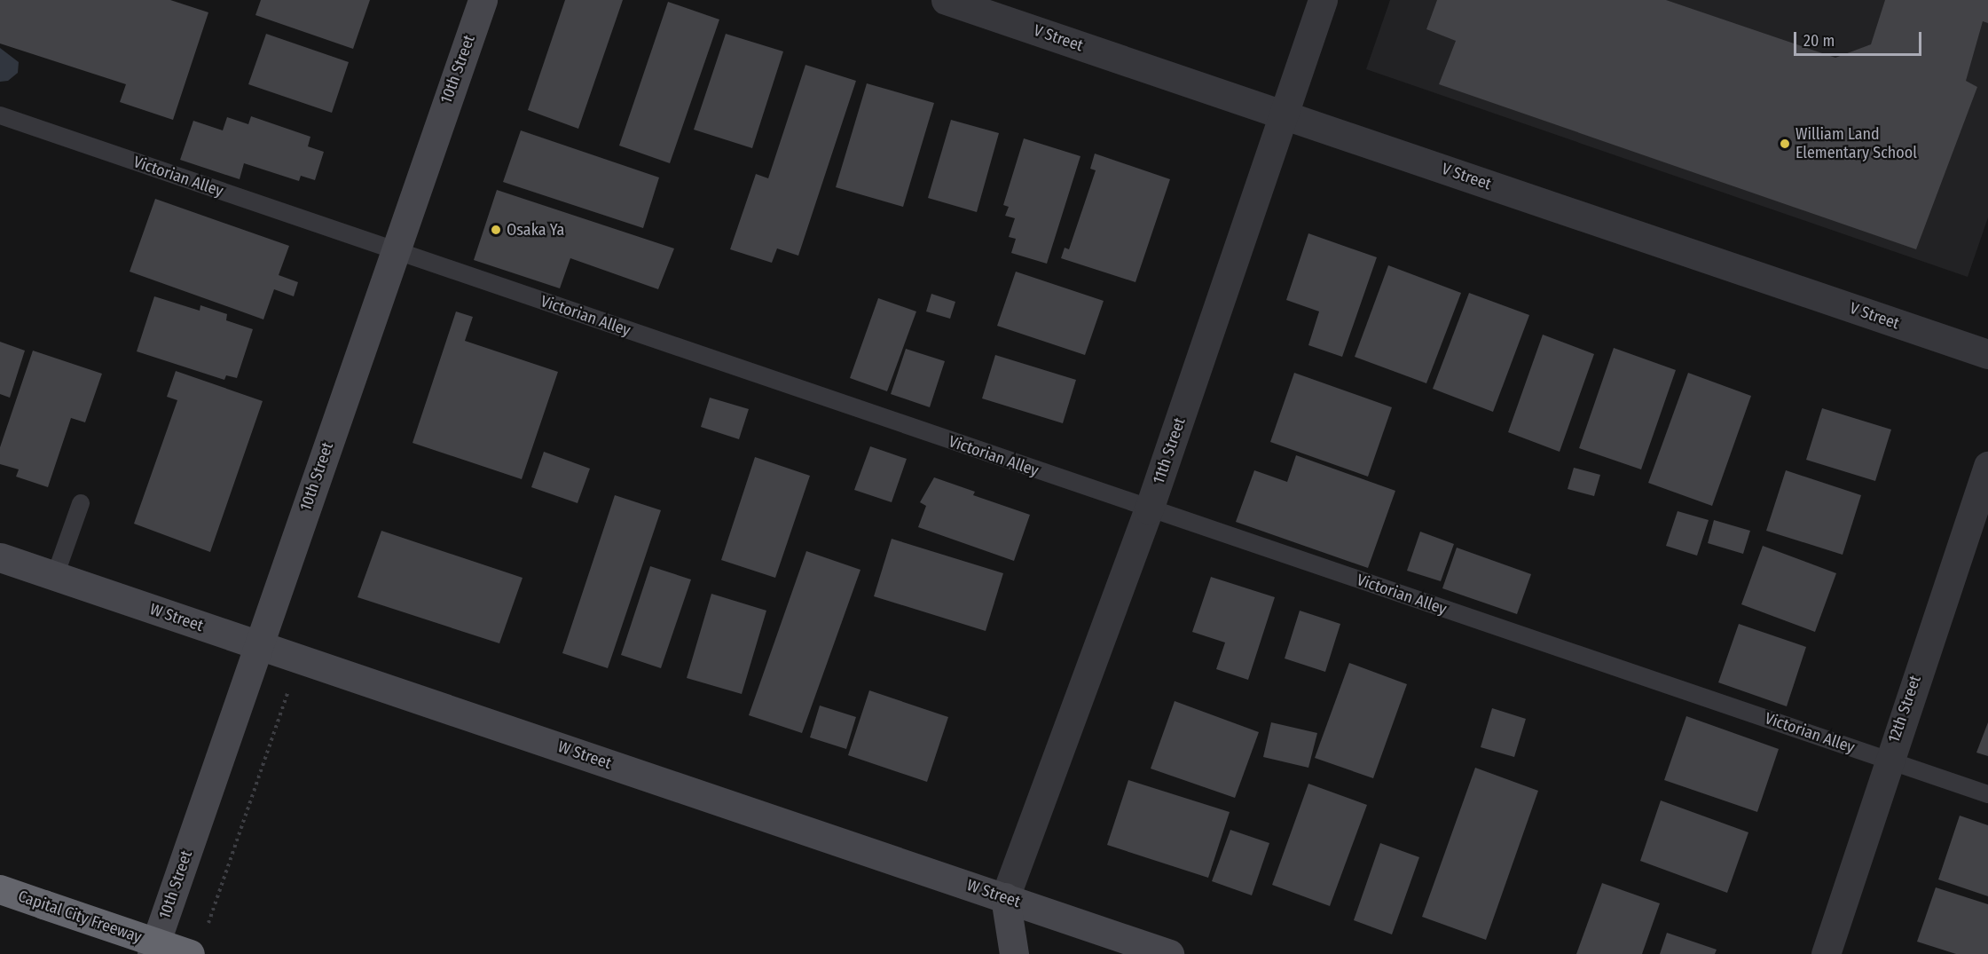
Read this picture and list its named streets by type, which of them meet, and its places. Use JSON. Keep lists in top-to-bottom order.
{
  "streets": {
    "highway": ["Capital City Freeway"],
    "main road": ["10th Street", "W Street"],
    "street": ["V Street", "11th Street", "12th Street"],
    "lane": ["Victorian Alley"]
  },
  "crossings": [
    ["V Street", "11th Street"],
    ["10th Street", "Victorian Alley"],
    ["10th Street", "W Street"],
    ["Victorian Alley", "11th Street"],
    ["Victorian Alley", "12th Street"],
    ["11th Street", "W Street"]
  ],
  "places": ["William Land Elementary School", "Osaka Ya"],
  "scale_bar": "20 m"
}
